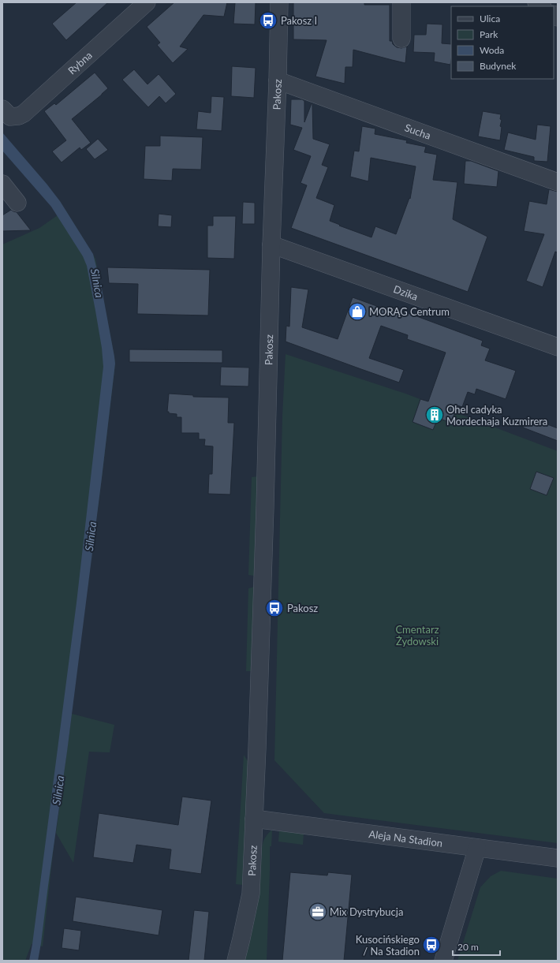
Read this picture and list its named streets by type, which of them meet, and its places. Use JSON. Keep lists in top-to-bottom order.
{
  "streets": {
    "street": [
      "Rybna",
      "Pakosz",
      "Sucha",
      "Dzika",
      "Aleja Na Stadion"
    ]
  },
  "crossings": [
    ["Pakosz", "Sucha"],
    ["Pakosz", "Dzika"],
    ["Pakosz", "Aleja Na Stadion"]
  ],
  "water": ["Silnica"],
  "parks": ["Cmentarz Żydowski"],
  "places": {
    "bus stop": ["Pakosz I", "Pakosz", "Kusocińskiego / Na Stadion"],
    "shop": ["MORĄG Centrum"],
    "building": ["Ohel cadyka Mordechaja Kuzmirera"],
    "office": ["Mix Dystrybucja"]
  },
  "legend": [
    "Ulica",
    "Park",
    "Woda",
    "Budynek"
  ],
  "scale_bar": "20 m"
}
